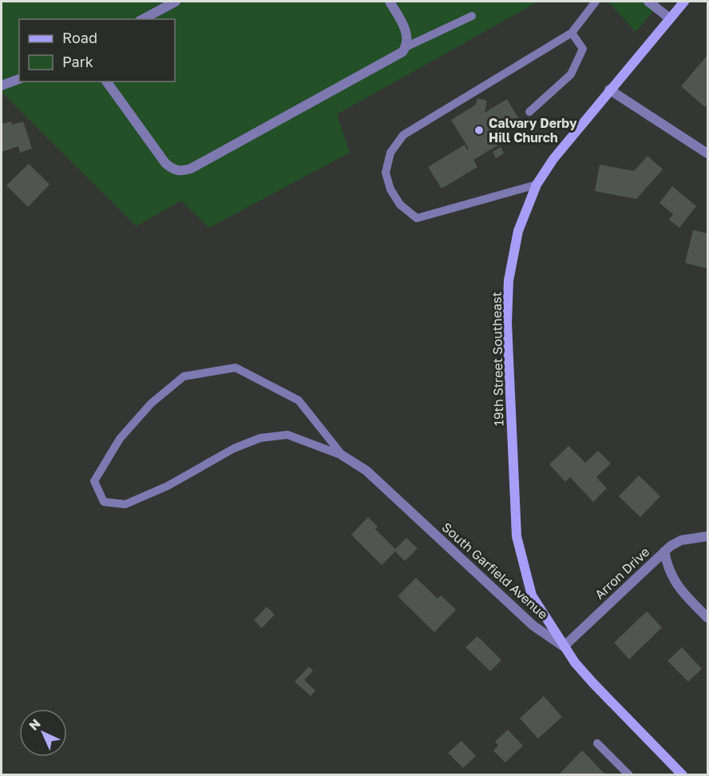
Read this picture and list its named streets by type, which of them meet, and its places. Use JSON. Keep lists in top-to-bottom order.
{
  "streets": {
    "street": ["19th Street Southeast", "South Garfield Avenue", "Arron Drive"]
  },
  "crossings": [
    ["19th Street Southeast", "South Garfield Avenue"],
    ["19th Street Southeast", "Arron Drive"],
    ["South Garfield Avenue", "Arron Drive"]
  ],
  "places": ["Calvary Derby Hill Church"],
  "legend": ["Road", "Park"],
  "north": "top left"
}
